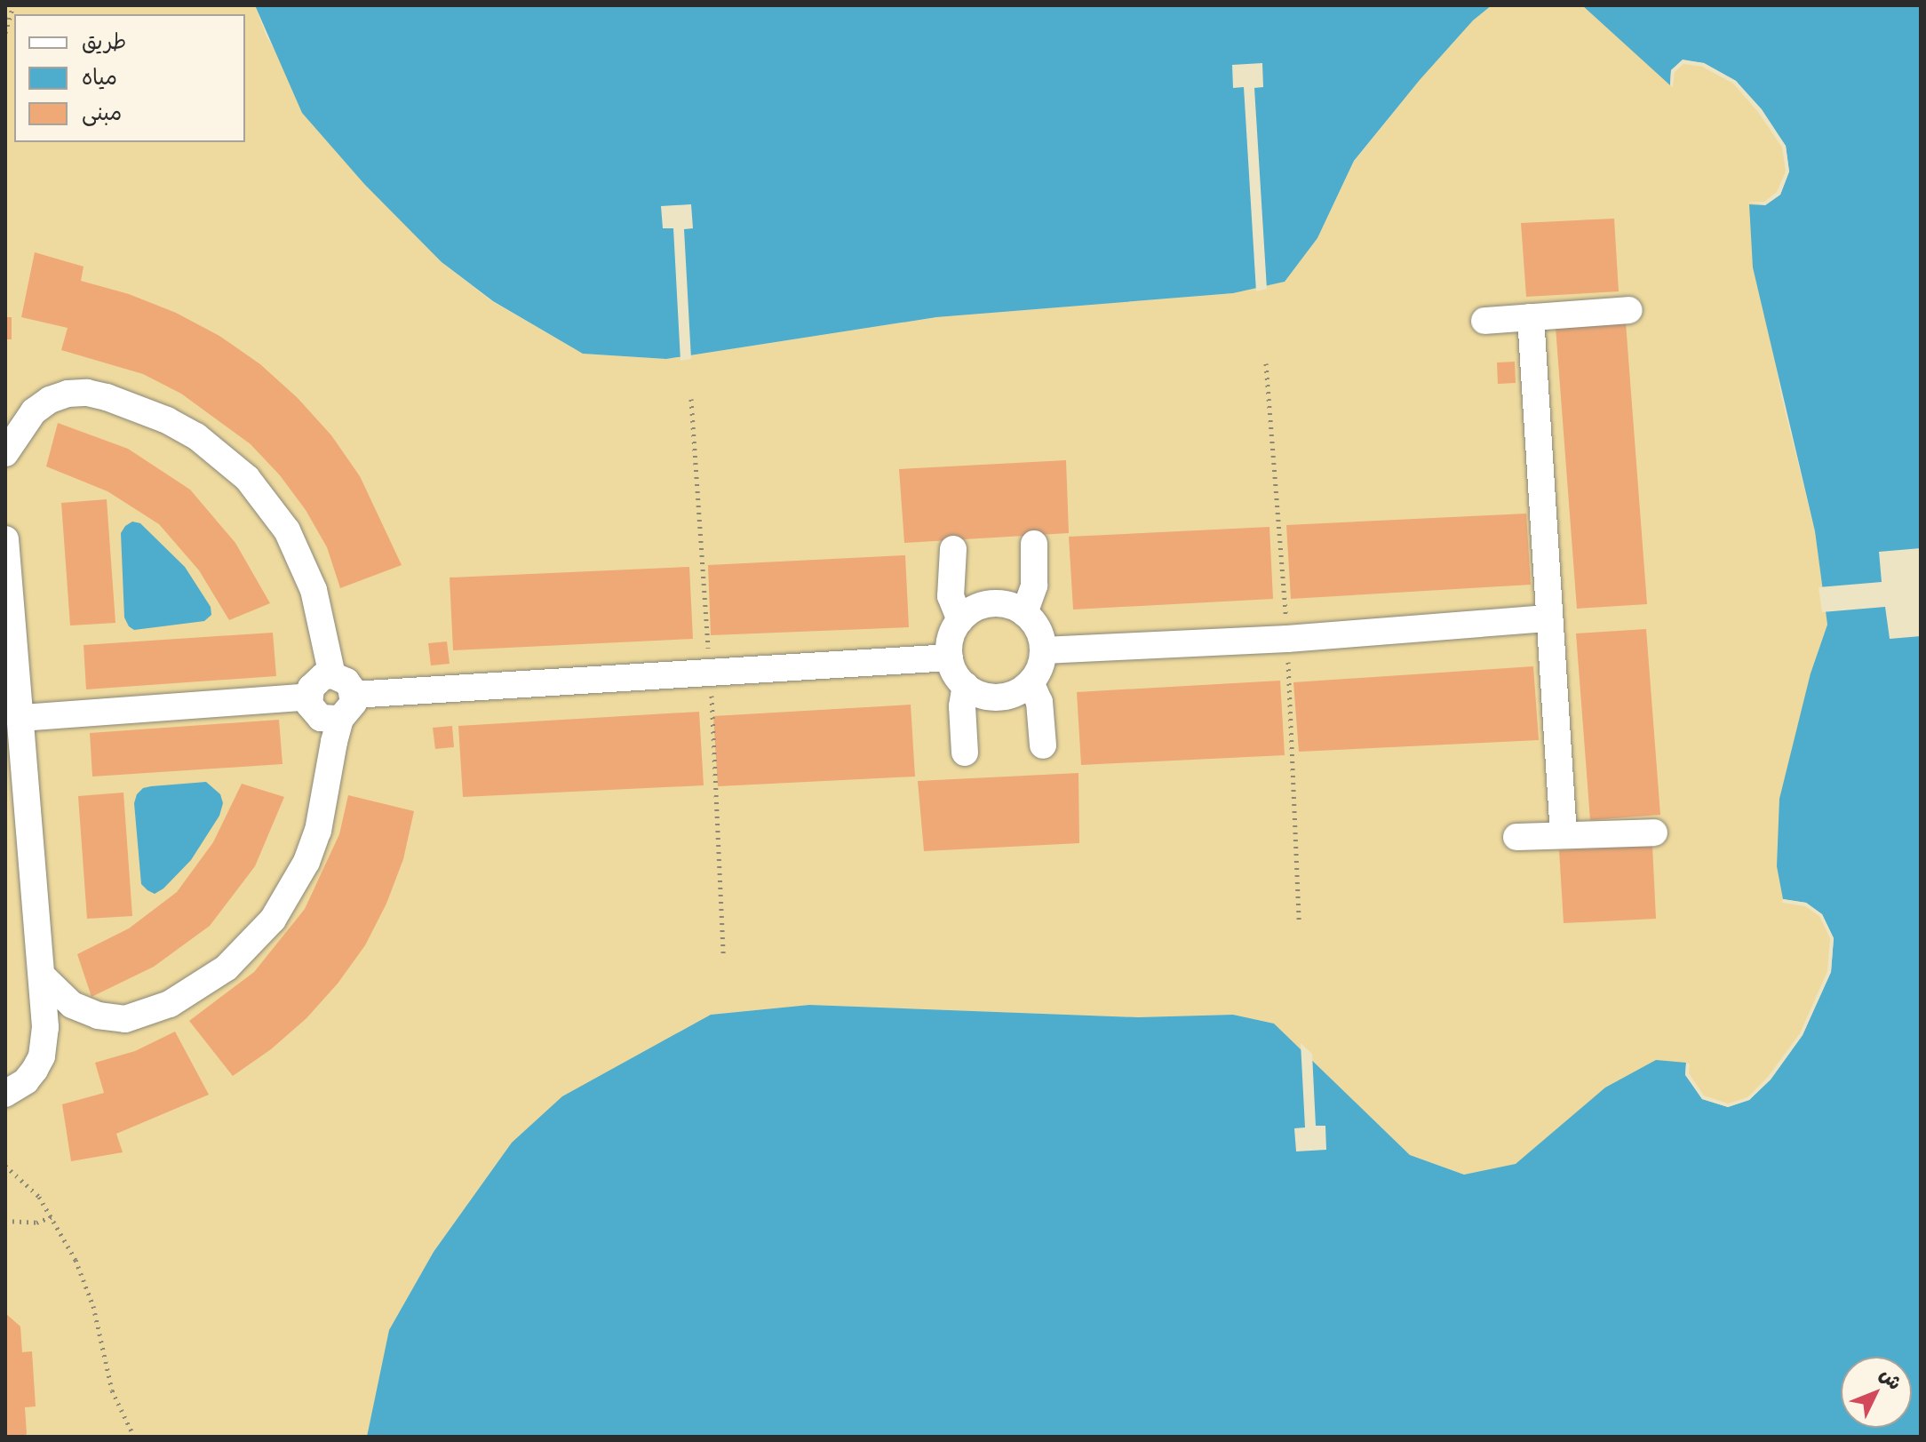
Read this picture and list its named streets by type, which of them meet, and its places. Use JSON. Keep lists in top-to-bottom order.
{
  "legend": ["طريق", "مياه", "مبنى"],
  "north": "top right"
}
